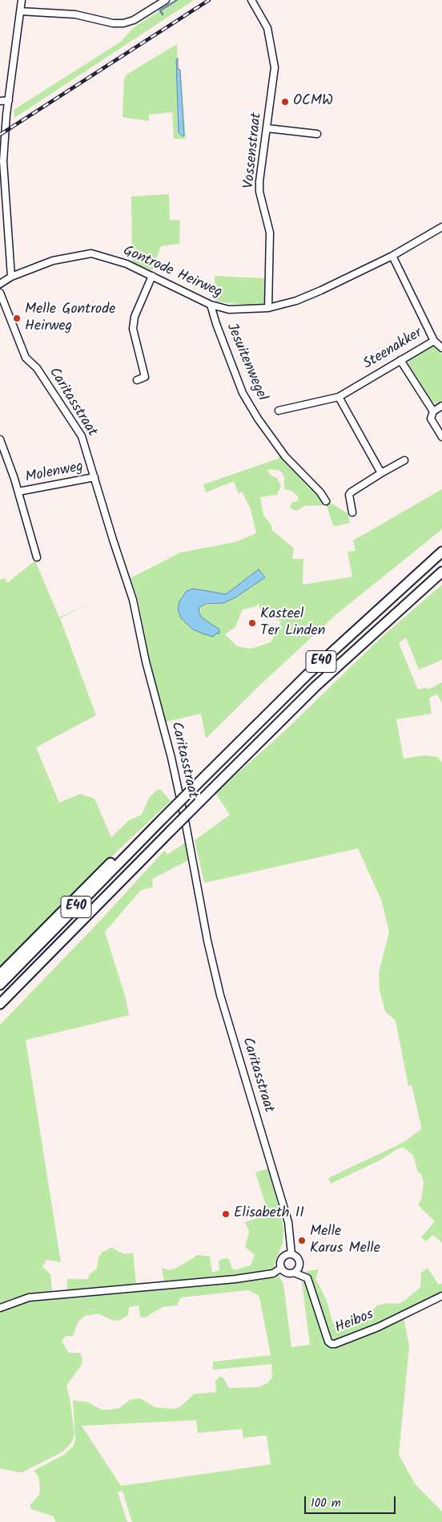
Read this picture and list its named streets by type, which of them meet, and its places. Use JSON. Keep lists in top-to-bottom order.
{
  "streets": {
    "highway": ["E40"],
    "street": [
      "Vossenstraat",
      "Gontrode Heirweg",
      "Steenakker",
      "Jesuitenwegel",
      "Caritasstraat",
      "Molenweg",
      "Heibos"
    ]
  },
  "crossings": [
    ["Vossenstraat", "Gontrode Heirweg"],
    ["Gontrode Heirweg", "Steenakker"],
    ["Gontrode Heirweg", "Jesuitenwegel"],
    ["Caritasstraat", "Molenweg"],
    ["Caritasstraat", "Heibos"]
  ],
  "places": [
    "OCMW",
    "Melle Gontrode Heirweg",
    "Kasteel Ter Linden",
    "Elisabeth II",
    "Melle Karus Melle"
  ],
  "scale_bar": "100 m"
}
